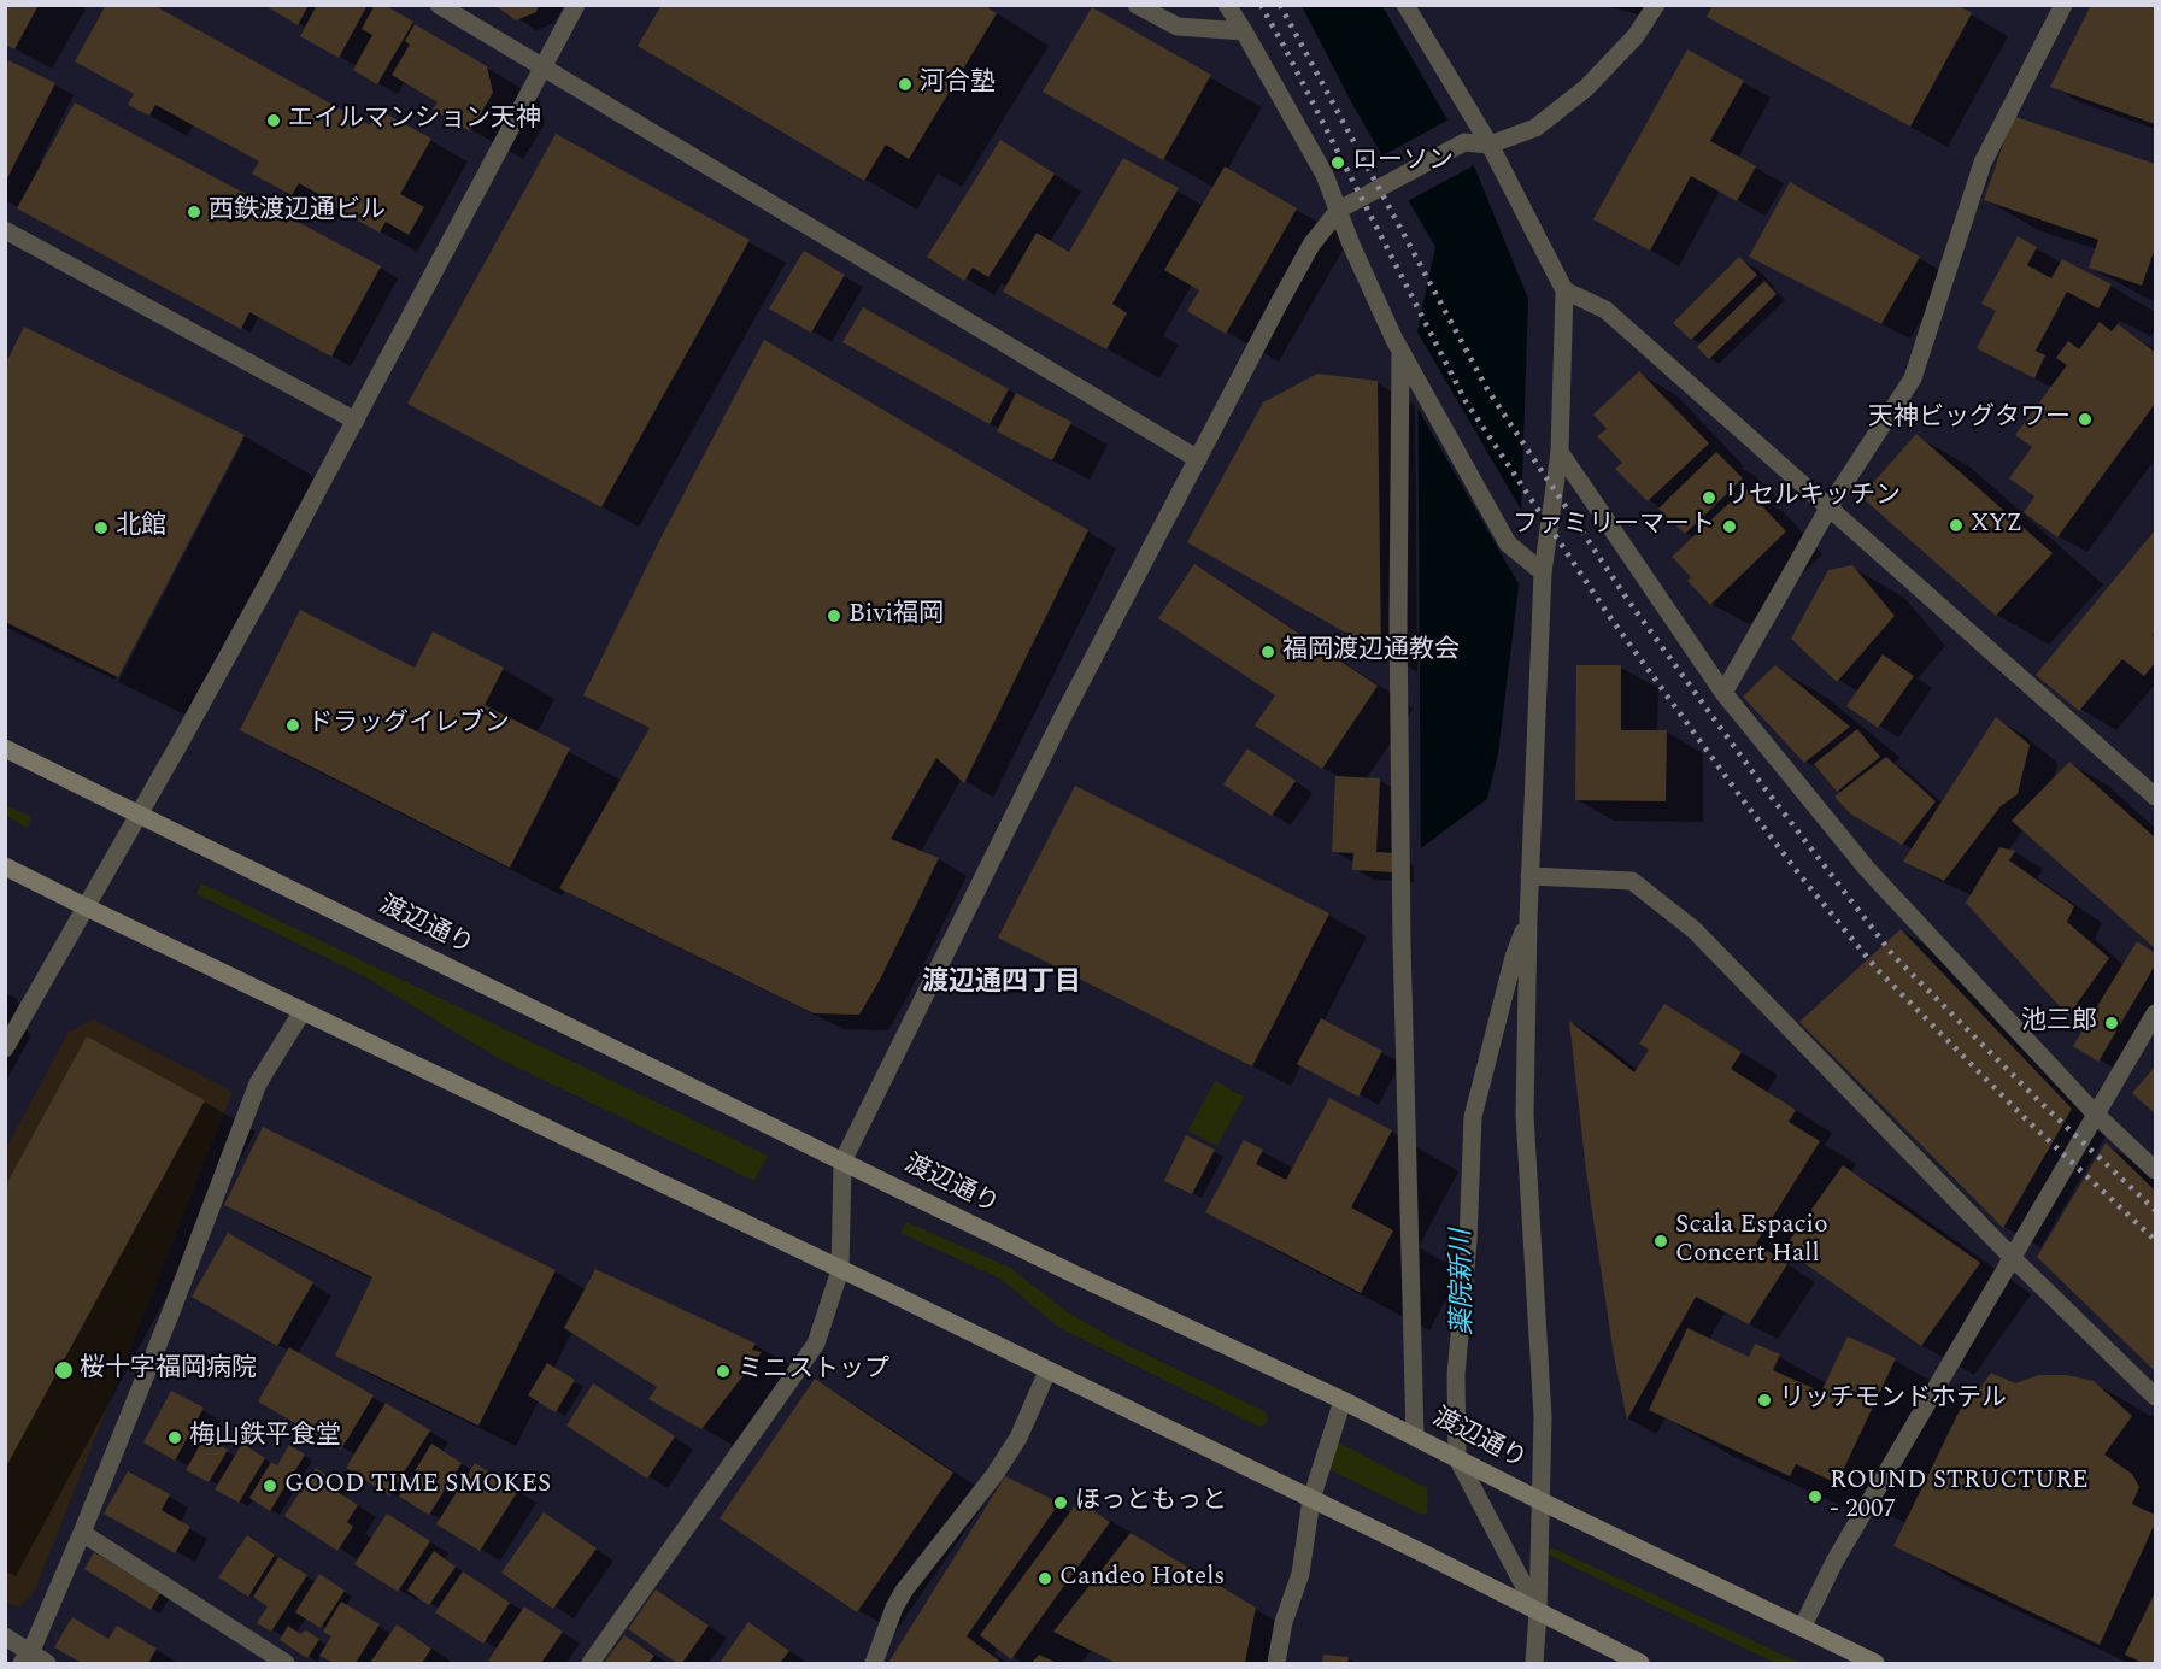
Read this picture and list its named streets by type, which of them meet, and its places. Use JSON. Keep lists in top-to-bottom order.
{
  "streets": {
    "main road": ["渡辺通り"]
  },
  "districts": ["渡辺通四丁目"],
  "water": ["薬院新川"],
  "places": [
    "河合塾",
    "エイルマンション天神",
    "ローソン",
    "西鉄渡辺通ビル",
    "天神ビッグタワー",
    "リセルキッチン",
    "XYZ",
    "ファミリーマート",
    "北館",
    "Bivi福岡",
    "福岡渡辺通教会",
    "ドラッグイレブン",
    "池三郎",
    "Scala Espacio Concert Hall",
    "桜十字福岡病院",
    "ミニストップ",
    "リッチモンドホテル",
    "梅山鉄平食堂",
    "GOOD TIME SMOKES",
    "ROUND STRUCTURE - 2007",
    "ほっともっと",
    "Candeo Hotels"
  ]
}
